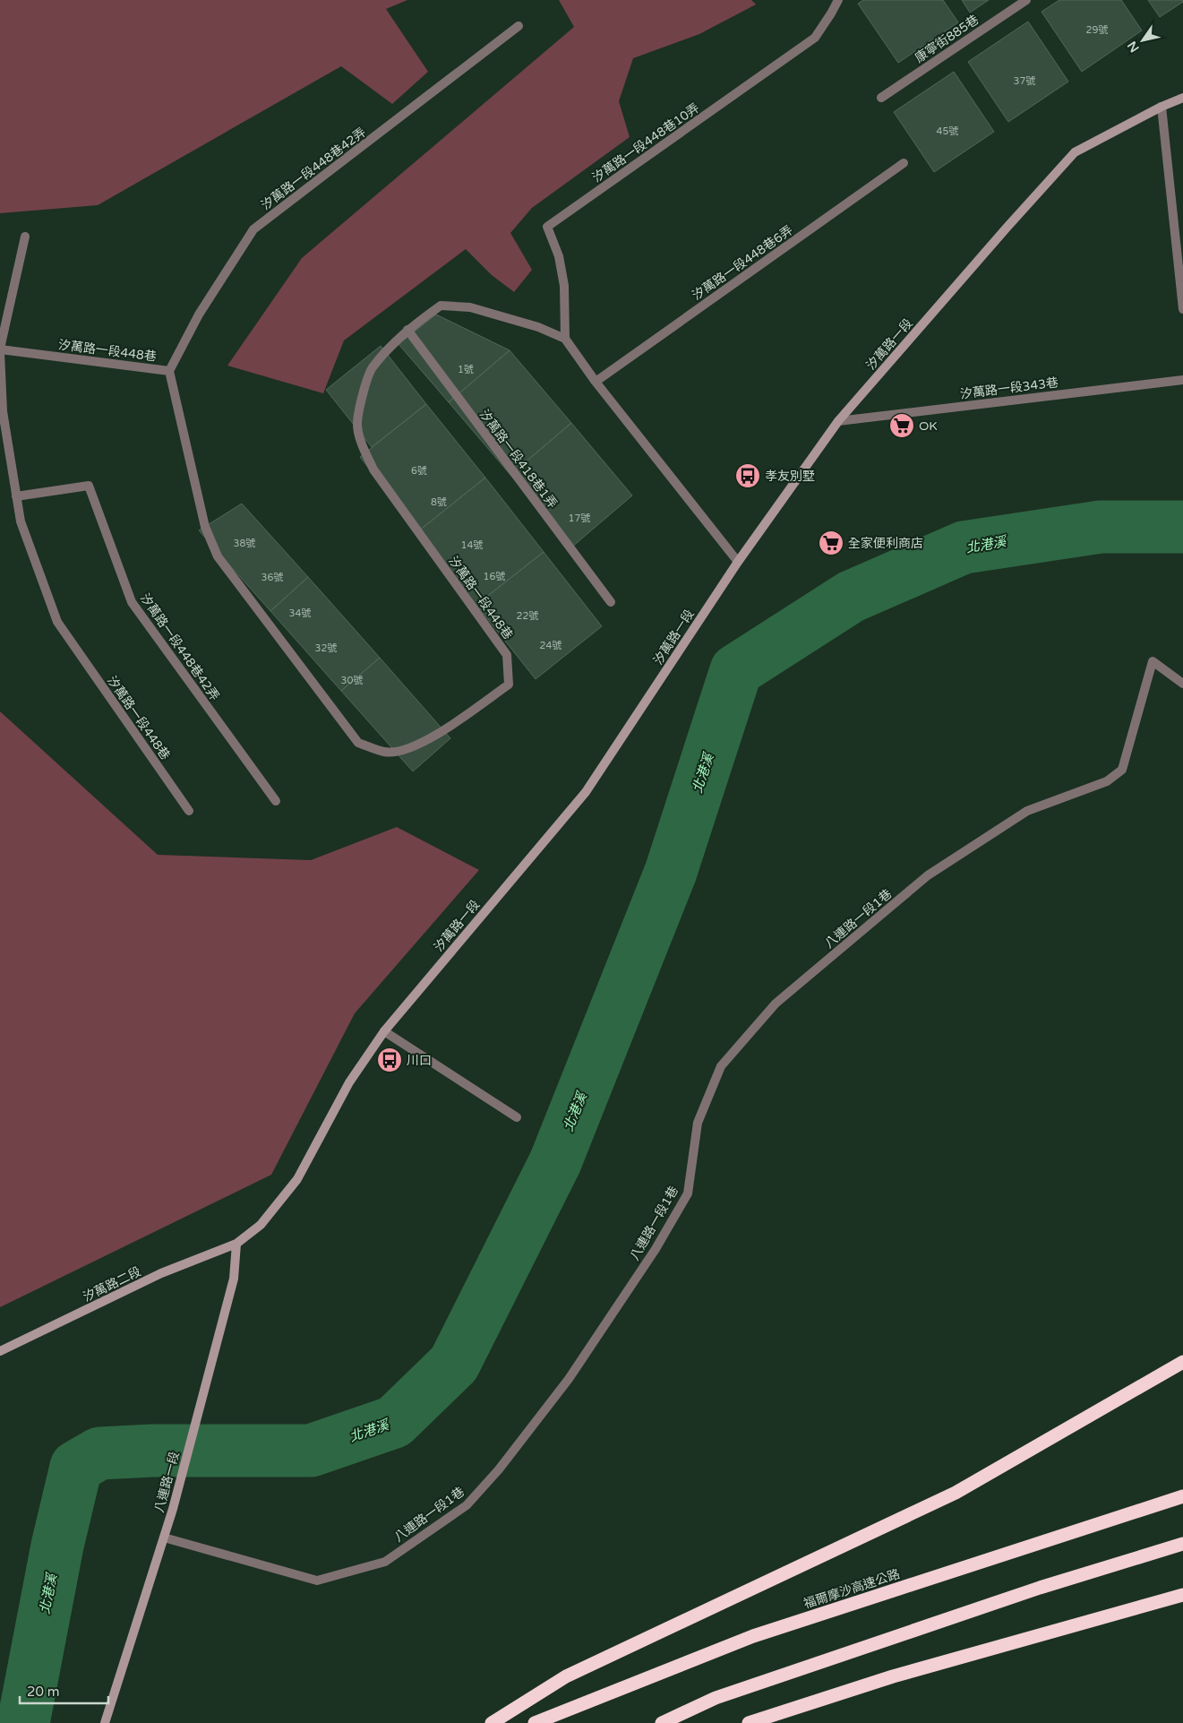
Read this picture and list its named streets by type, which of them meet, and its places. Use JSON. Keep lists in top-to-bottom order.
{
  "streets": {
    "highway": ["福爾摩沙高速公路"],
    "street": [
      "康寧街885巷",
      "汐萬路一段448巷10弄",
      "汐萬路一段448巷42弄",
      "汐萬路一段448巷6弄",
      "汐萬路一段",
      "汐萬路一段448巷",
      "汐萬路一段343巷",
      "汐萬路一段418巷1弄",
      "八連路一段1巷",
      "汐萬路二段",
      "八連路一段"
    ]
  },
  "crossings": [
    ["汐萬路一段448巷10弄", "汐萬路一段448巷"],
    ["汐萬路一段448巷42弄", "汐萬路一段448巷"],
    ["汐萬路一段", "汐萬路一段343巷"],
    ["汐萬路一段", "汐萬路二段"],
    ["汐萬路一段", "八連路一段"],
    ["汐萬路一段448巷", "汐萬路一段418巷1弄"],
    ["八連路一段1巷", "八連路一段"],
    ["汐萬路二段", "八連路一段"]
  ],
  "water": ["北港溪"],
  "places": {
    "supermarket": ["OK", "全家便利商店"],
    "bus stop": ["孝友別墅", "川口"]
  },
  "house_numbers": [
    "29號",
    "37號",
    "45號",
    "1號",
    "6號",
    "8號",
    "17號",
    "38號",
    "14號",
    "16號",
    "36號",
    "34號",
    "22號",
    "24號",
    "32號",
    "30號"
  ],
  "scale_bar": "20 m",
  "north": "bottom left"
}
